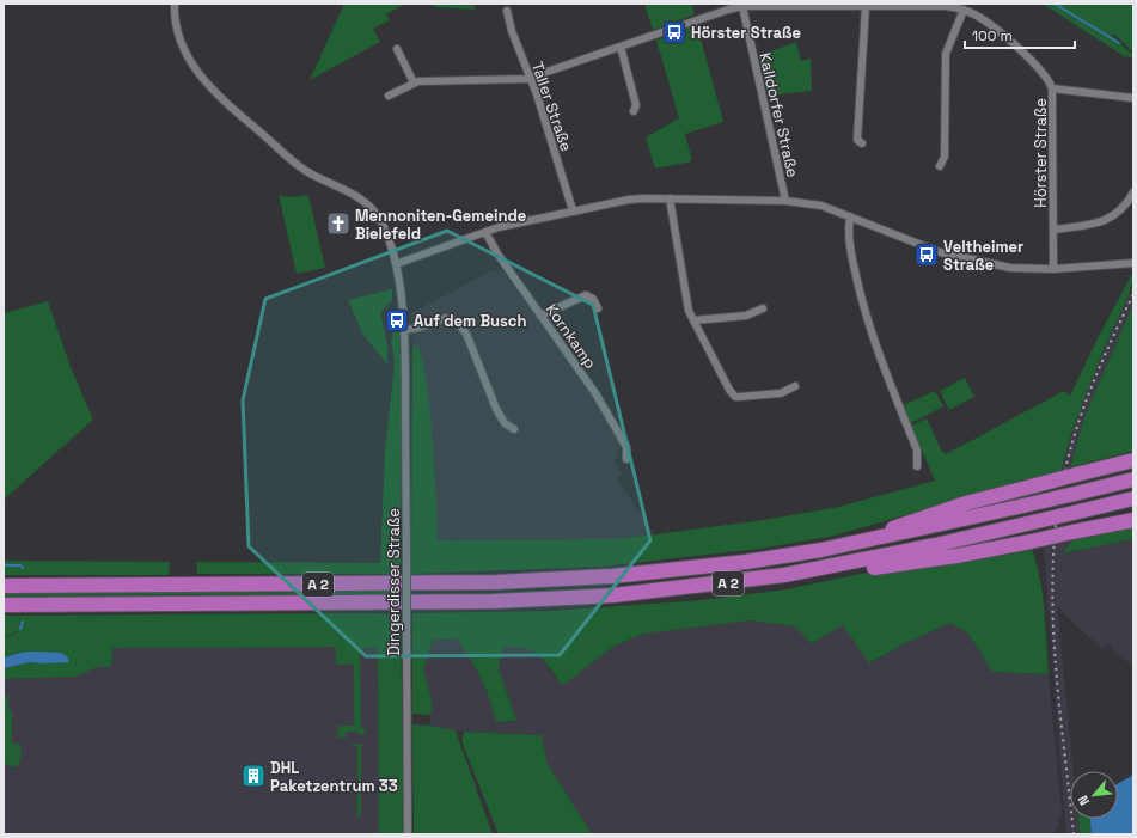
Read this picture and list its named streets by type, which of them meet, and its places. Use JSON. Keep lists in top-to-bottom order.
{
  "streets": {
    "highway": ["A 2"],
    "street": [
      "Taller Straße",
      "Kalldorfer Straße",
      "Hörster Straße",
      "Kornkamp",
      "Dingerdisser Straße"
    ]
  },
  "crossings": [
    ["Taller Straße", "Hörster Straße"],
    ["Kalldorfer Straße", "Hörster Straße"]
  ],
  "places": {
    "bus stop": ["Hörster Straße", "Veltheimer Straße", "Auf dem Busch"],
    "church": ["Mennoniten-Gemeinde Bielefeld"],
    "building": ["DHL Paketzentrum 33"]
  },
  "scale_bar": "100 m",
  "north": "bottom left"
}
